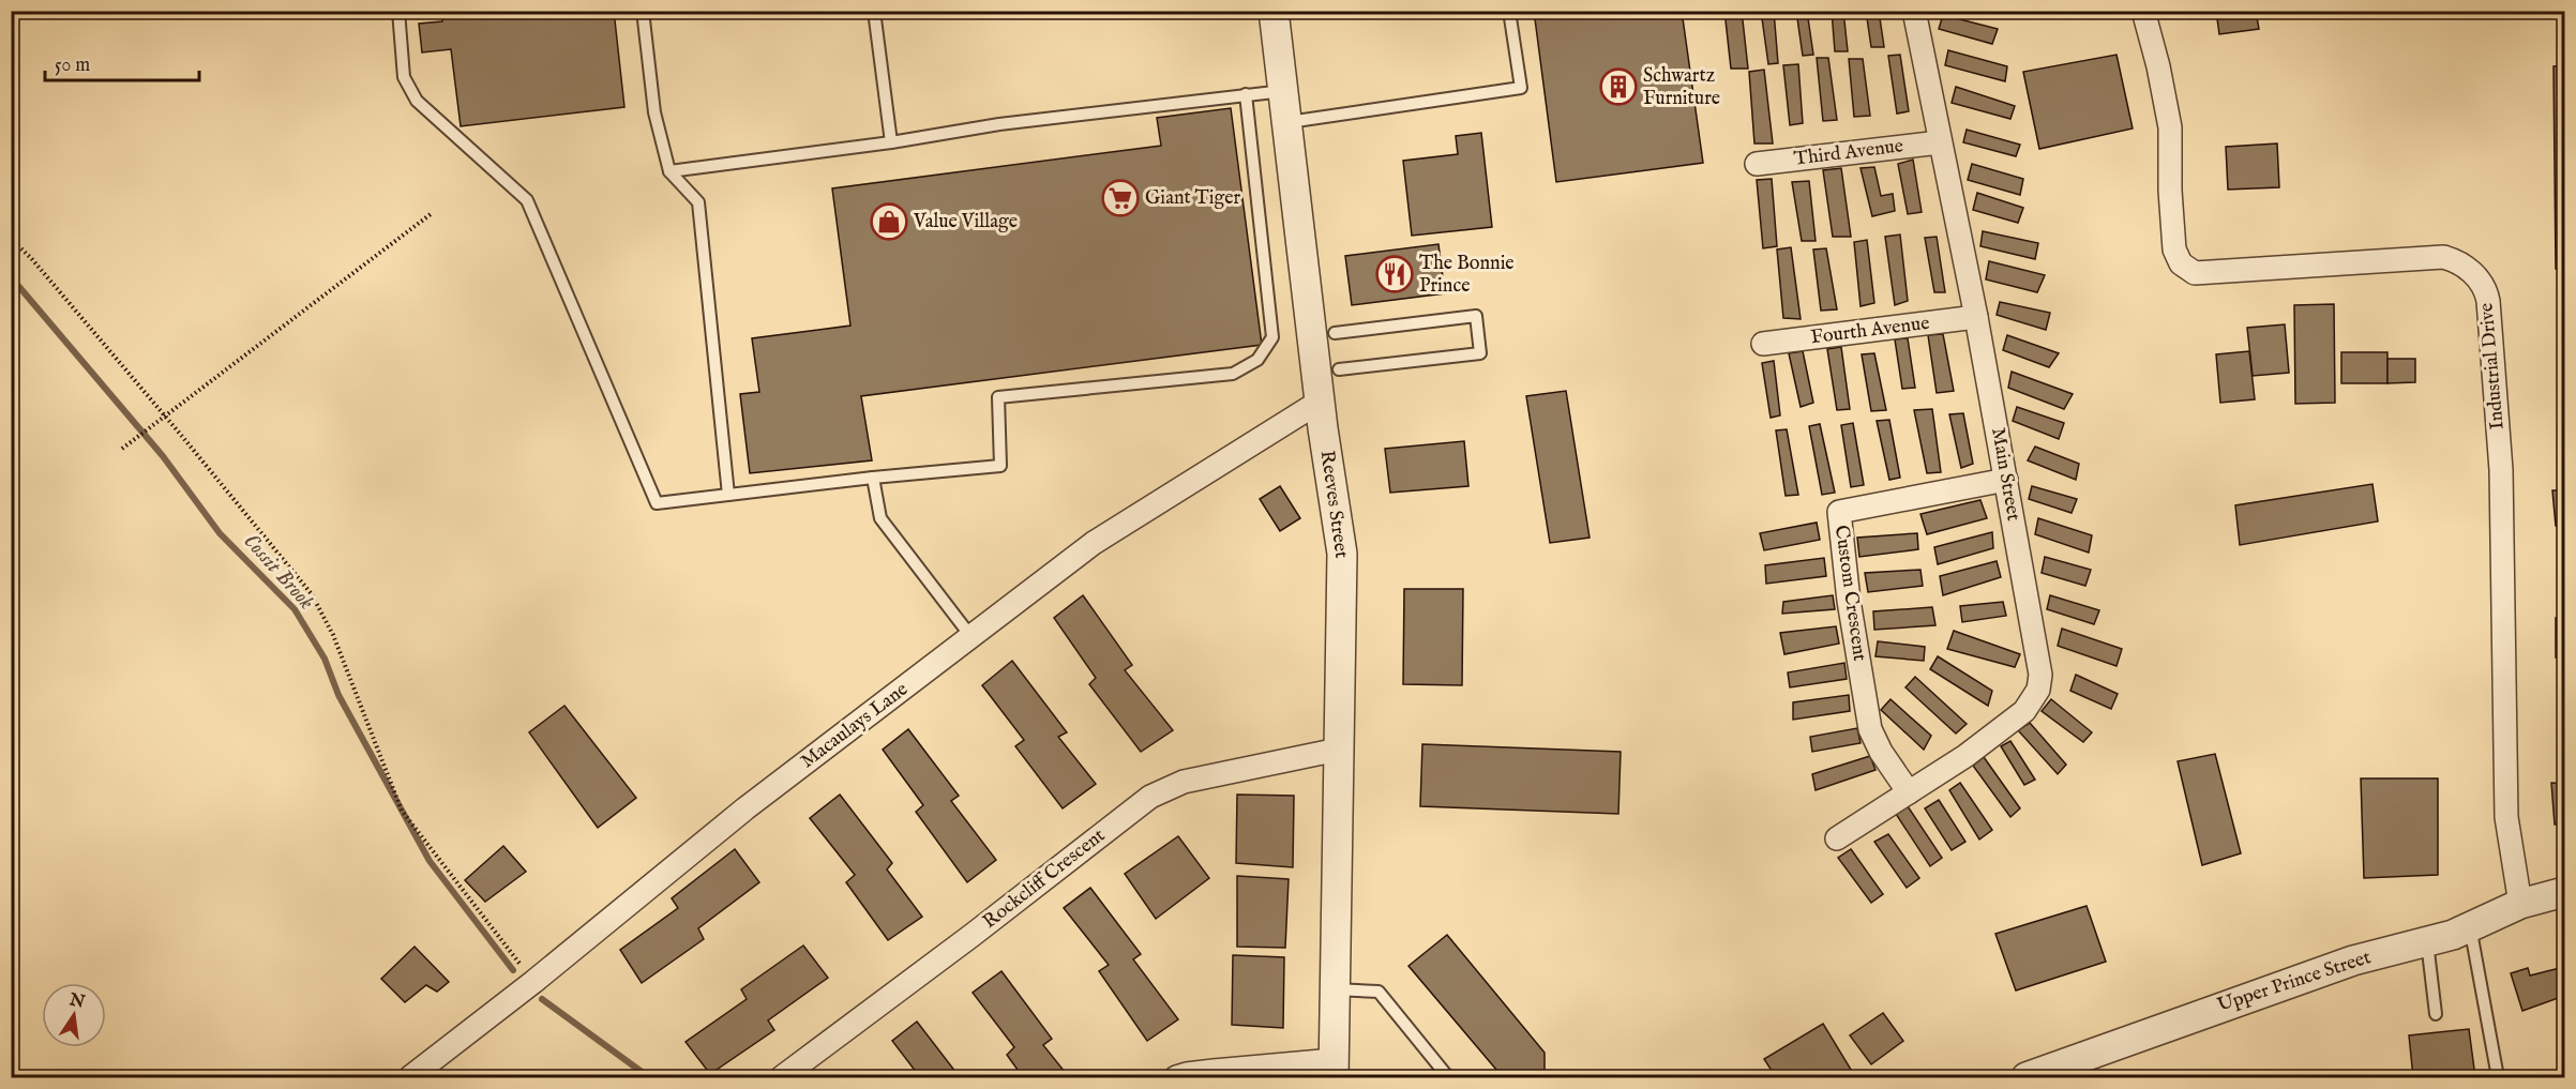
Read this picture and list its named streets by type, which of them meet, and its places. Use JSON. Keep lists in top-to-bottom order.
{
  "streets": {
    "street": [
      "Third Avenue",
      "Fourth Avenue",
      "Industrial Drive",
      "Main Street",
      "Reeves Street",
      "Custom Crescent",
      "Macaulays Lane",
      "Rockcliff Crescent",
      "Upper Prince Street"
    ]
  },
  "crossings": [
    ["Third Avenue", "Main Street"],
    ["Fourth Avenue", "Main Street"],
    ["Industrial Drive", "Upper Prince Street"],
    ["Main Street", "Custom Crescent"],
    ["Reeves Street", "Macaulays Lane"],
    ["Reeves Street", "Rockcliff Crescent"]
  ],
  "water": ["Cossit Brook"],
  "places": {
    "building": ["Schwartz Furniture"],
    "supermarket": ["Giant Tiger"],
    "shop": ["Value Village"],
    "restaurant": ["The Bonnie Prince"]
  },
  "scale_bar": "50 m",
  "north": "top"
}
